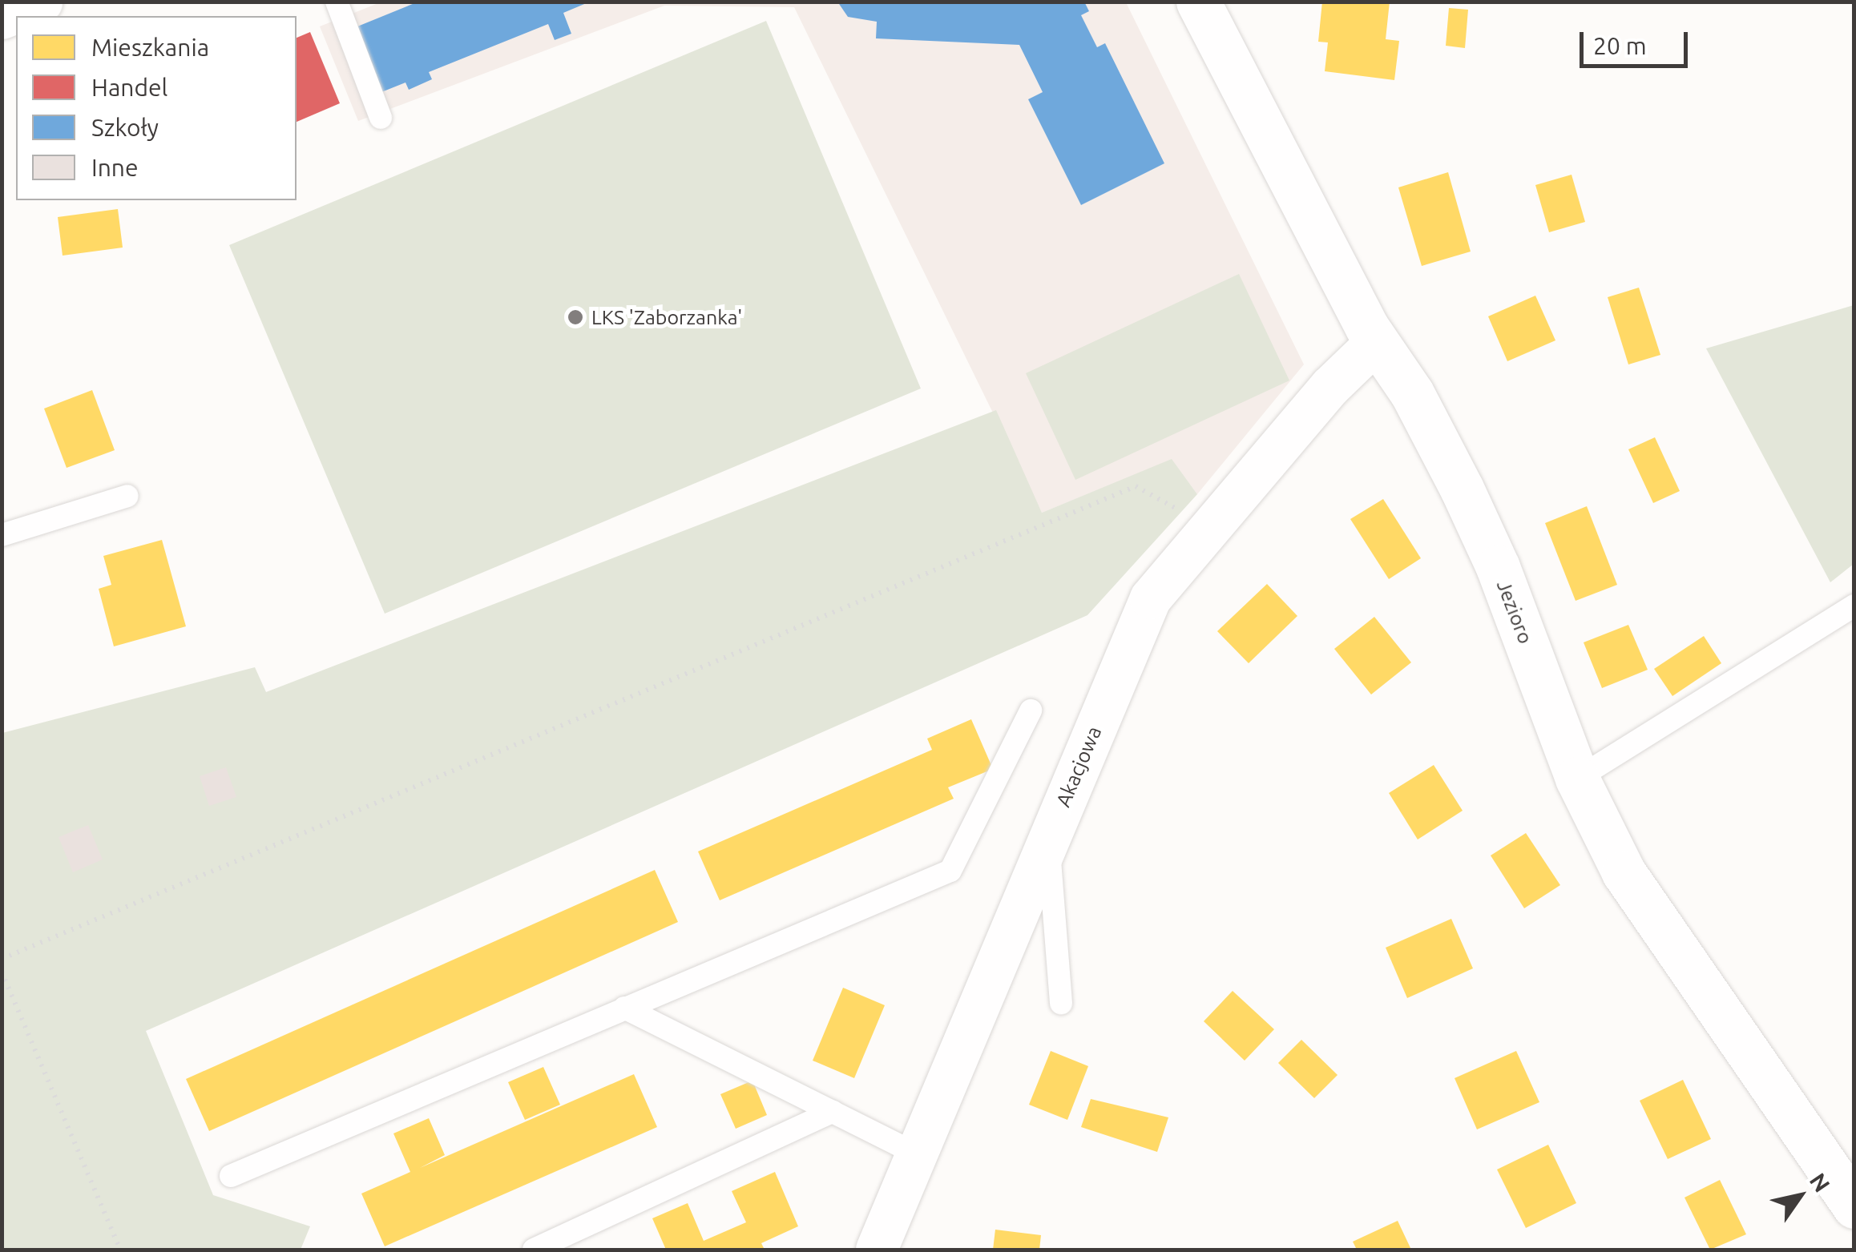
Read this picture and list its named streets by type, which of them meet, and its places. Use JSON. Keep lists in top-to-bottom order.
{
  "streets": {
    "street": ["Jezioro", "Akacjowa"]
  },
  "crossings": [
    ["Jezioro", "Akacjowa"]
  ],
  "places": ["LKS 'Zaborzanka'"],
  "legend": [
    "Mieszkania",
    "Handel",
    "Szkoły",
    "Inne"
  ],
  "scale_bar": "20 m",
  "north": "top right"
}
